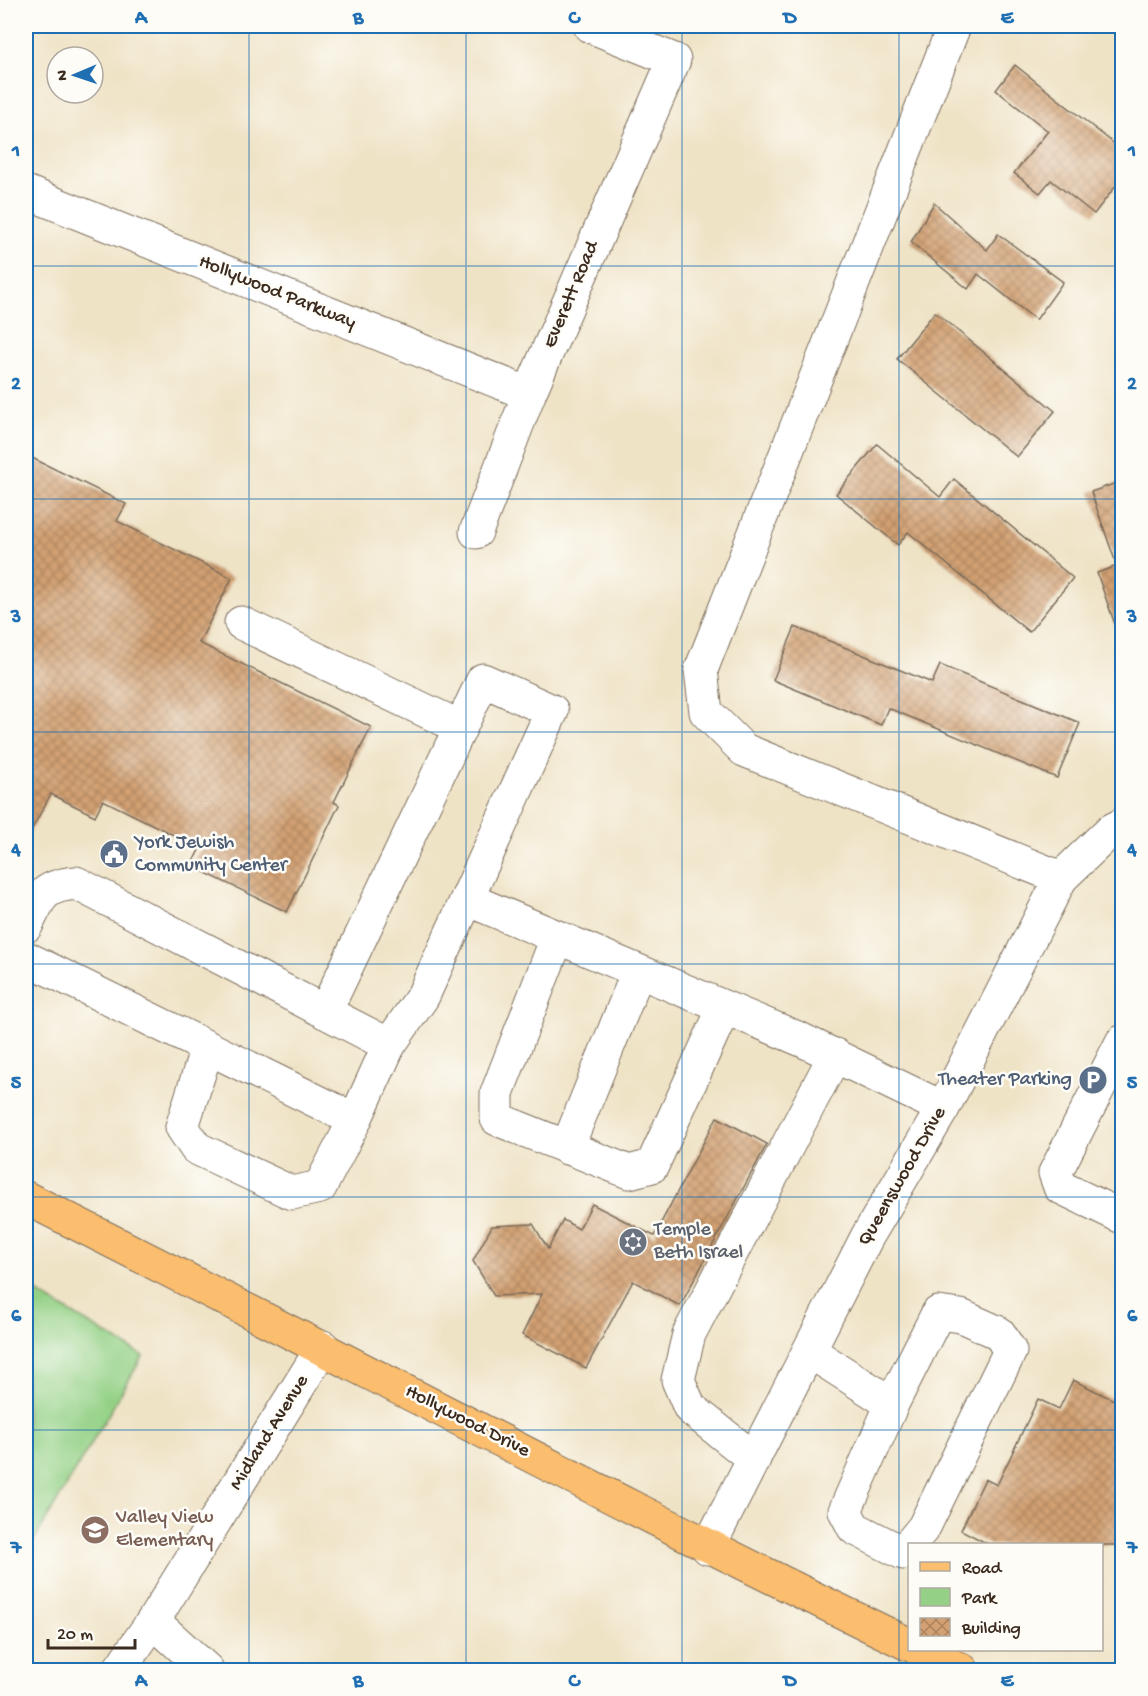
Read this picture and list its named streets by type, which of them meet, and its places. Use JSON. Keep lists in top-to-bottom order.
{
  "streets": {
    "main road": ["Hollywood Drive"],
    "street": [
      "Hollywood Parkway",
      "Everett Road",
      "Queenswood Drive",
      "Midland Avenue"
    ]
  },
  "crossings": [
    ["Hollywood Parkway", "Everett Road"],
    ["Queenswood Drive", "Hollywood Drive"],
    ["Hollywood Drive", "Midland Avenue"]
  ],
  "places": {
    "public building": ["York Jewish Community Center"],
    "parking": ["Theater Parking"],
    "synagogue": ["Temple Beth Israel"],
    "school or university": ["Valley View Elementary"]
  },
  "legend": ["Road", "Park", "Building"],
  "scale_bar": "20 m",
  "north": "left",
  "grid": {
    "columns": [
      "A",
      "B",
      "C",
      "D",
      "E"
    ],
    "rows": [
      "1",
      "2",
      "3",
      "4",
      "5",
      "6",
      "7"
    ]
  }
}
